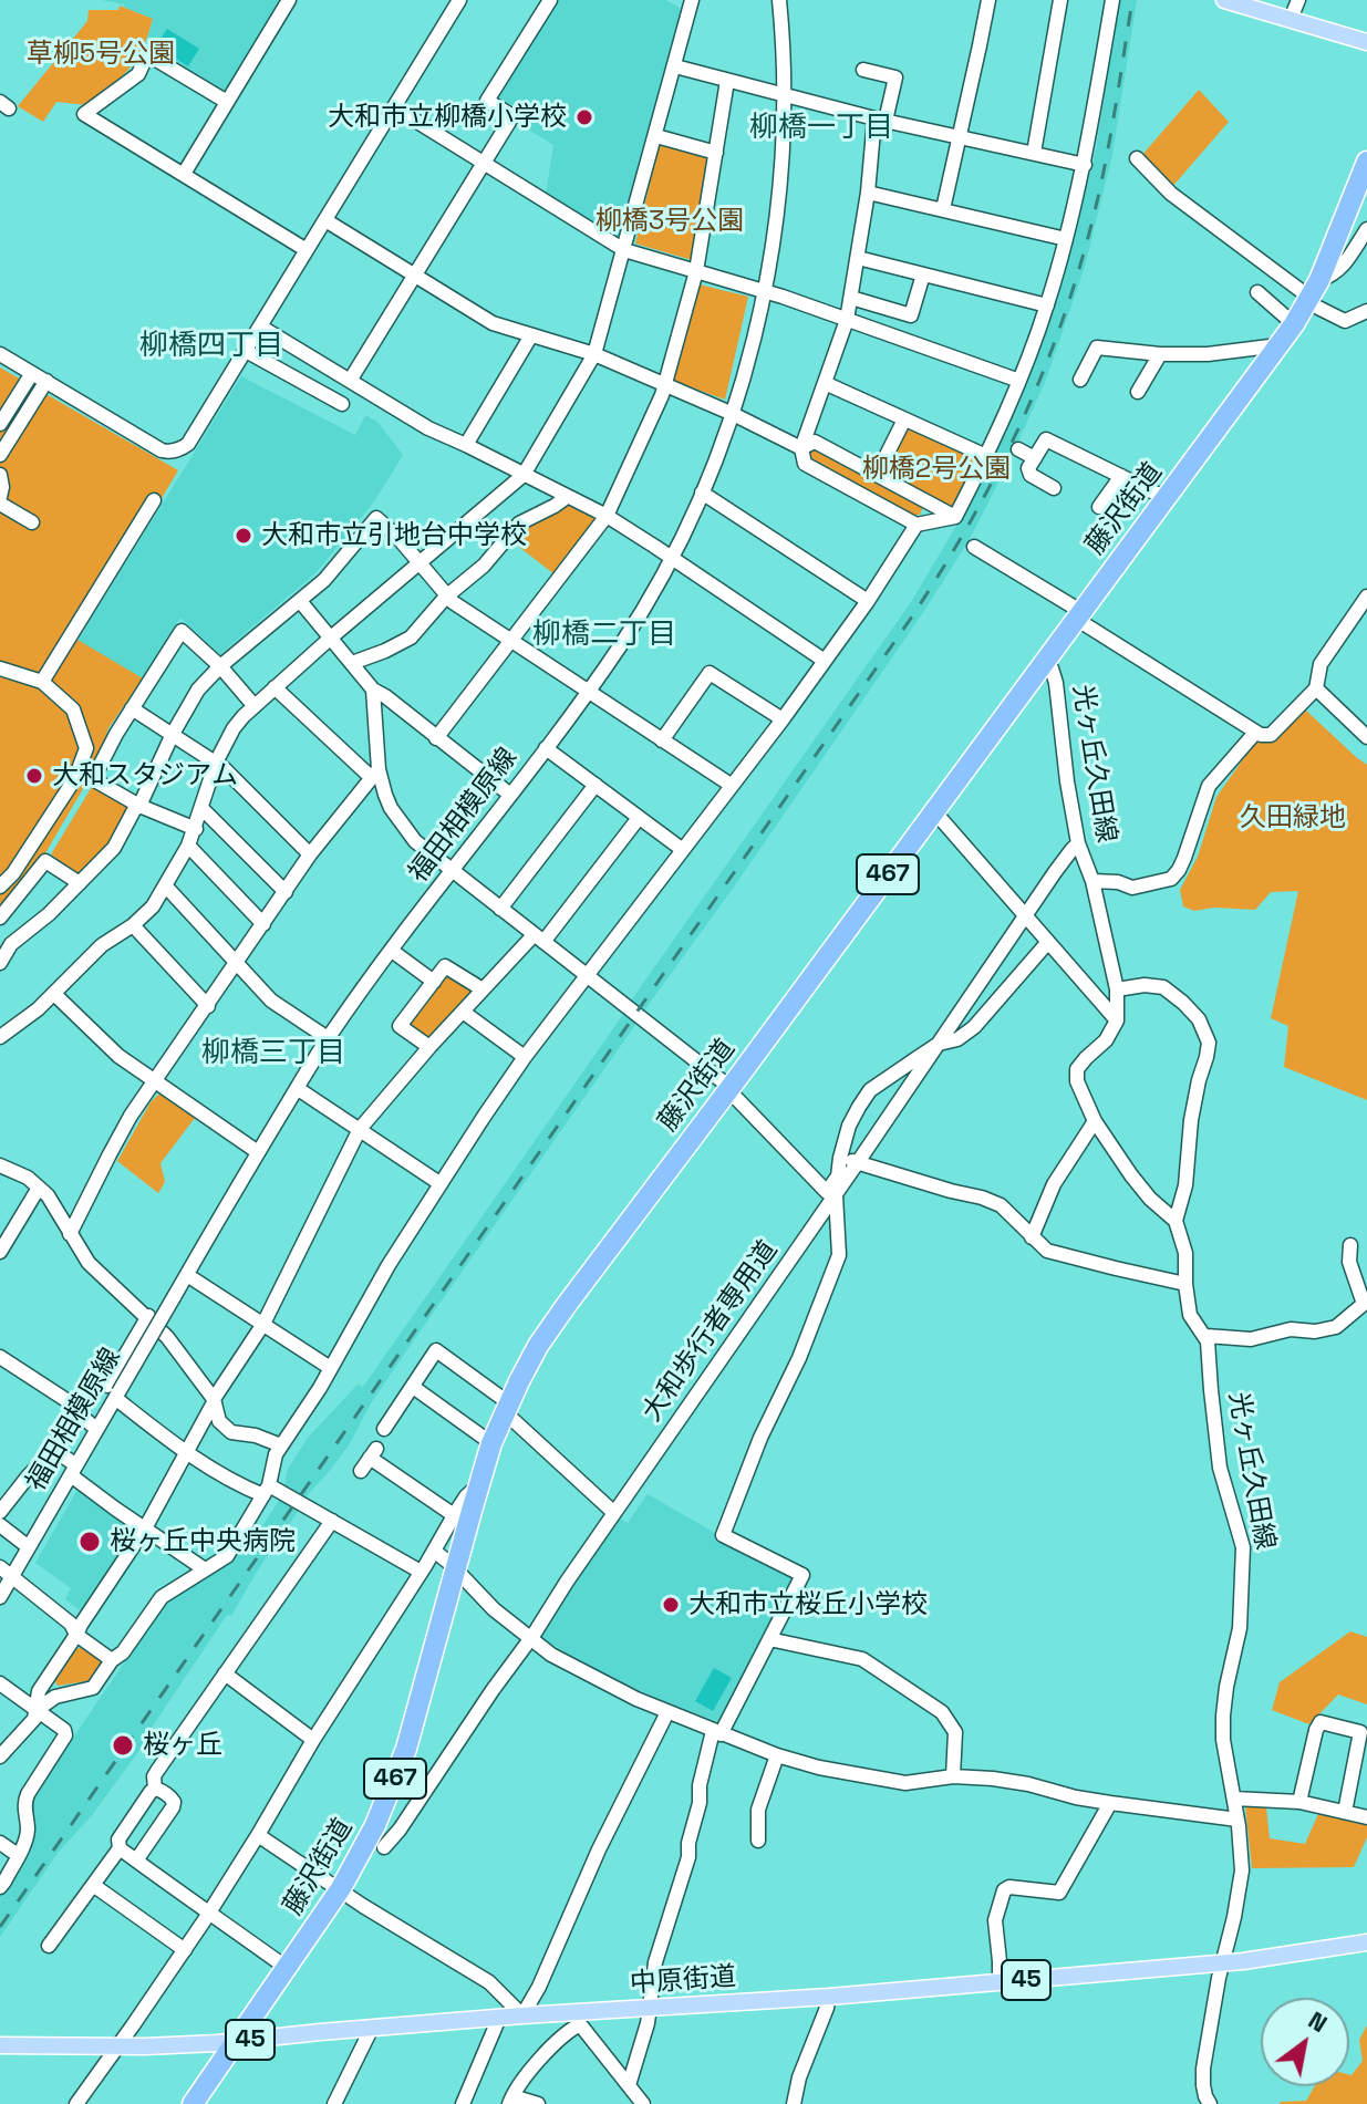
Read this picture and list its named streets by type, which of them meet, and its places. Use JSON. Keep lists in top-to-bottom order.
{
  "streets": {
    "highway": ["藤沢街道", "467"],
    "main road": ["45", "中原街道"],
    "street": ["光ヶ丘久田線", "福田相模原線", "大和歩行者専用道"]
  },
  "crossings": [
    ["藤沢街道", "光ヶ丘久田線"],
    ["藤沢街道", "中原街道"],
    ["光ヶ丘久田線", "大和歩行者専用道"],
    ["光ヶ丘久田線", "中原街道"]
  ],
  "districts": [
    "柳橋一丁目",
    "柳橋四丁目",
    "柳橋二丁目",
    "柳橋三丁目"
  ],
  "parks": [
    "草柳5号公園",
    "柳橋3号公園",
    "柳橋2号公園",
    "久田緑地"
  ],
  "places": [
    "大和市立柳橋小学校",
    "大和市立引地台中学校",
    "大和スタジアム",
    "桜ヶ丘中央病院",
    "大和市立桜丘小学校",
    "桜ヶ丘"
  ],
  "north": "top right"
}
